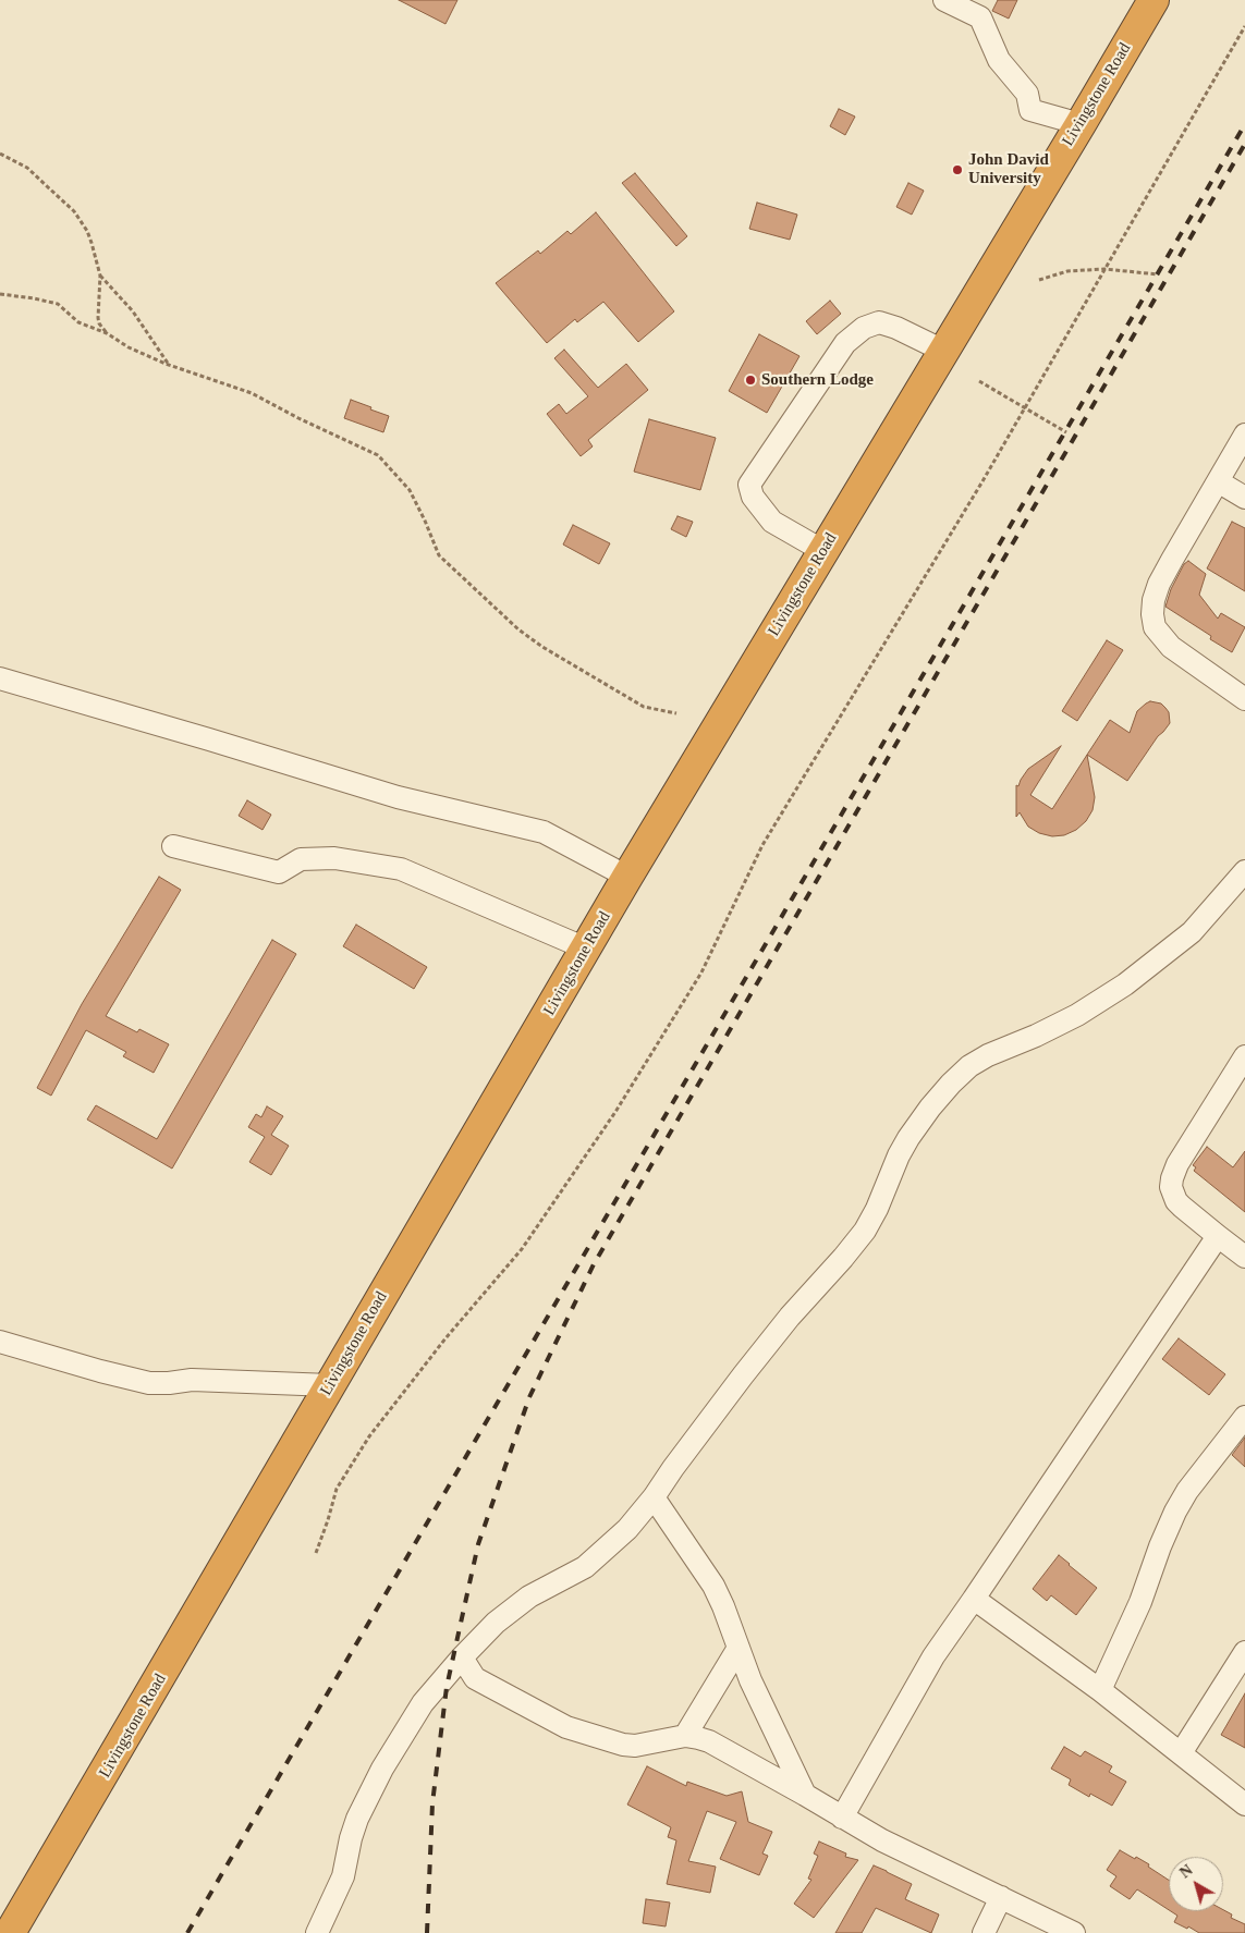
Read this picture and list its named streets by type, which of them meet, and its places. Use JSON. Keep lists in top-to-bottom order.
{
  "streets": {
    "highway": ["Livingstone Road"]
  },
  "places": ["John David University", "Southern Lodge"],
  "north": "top left"
}
